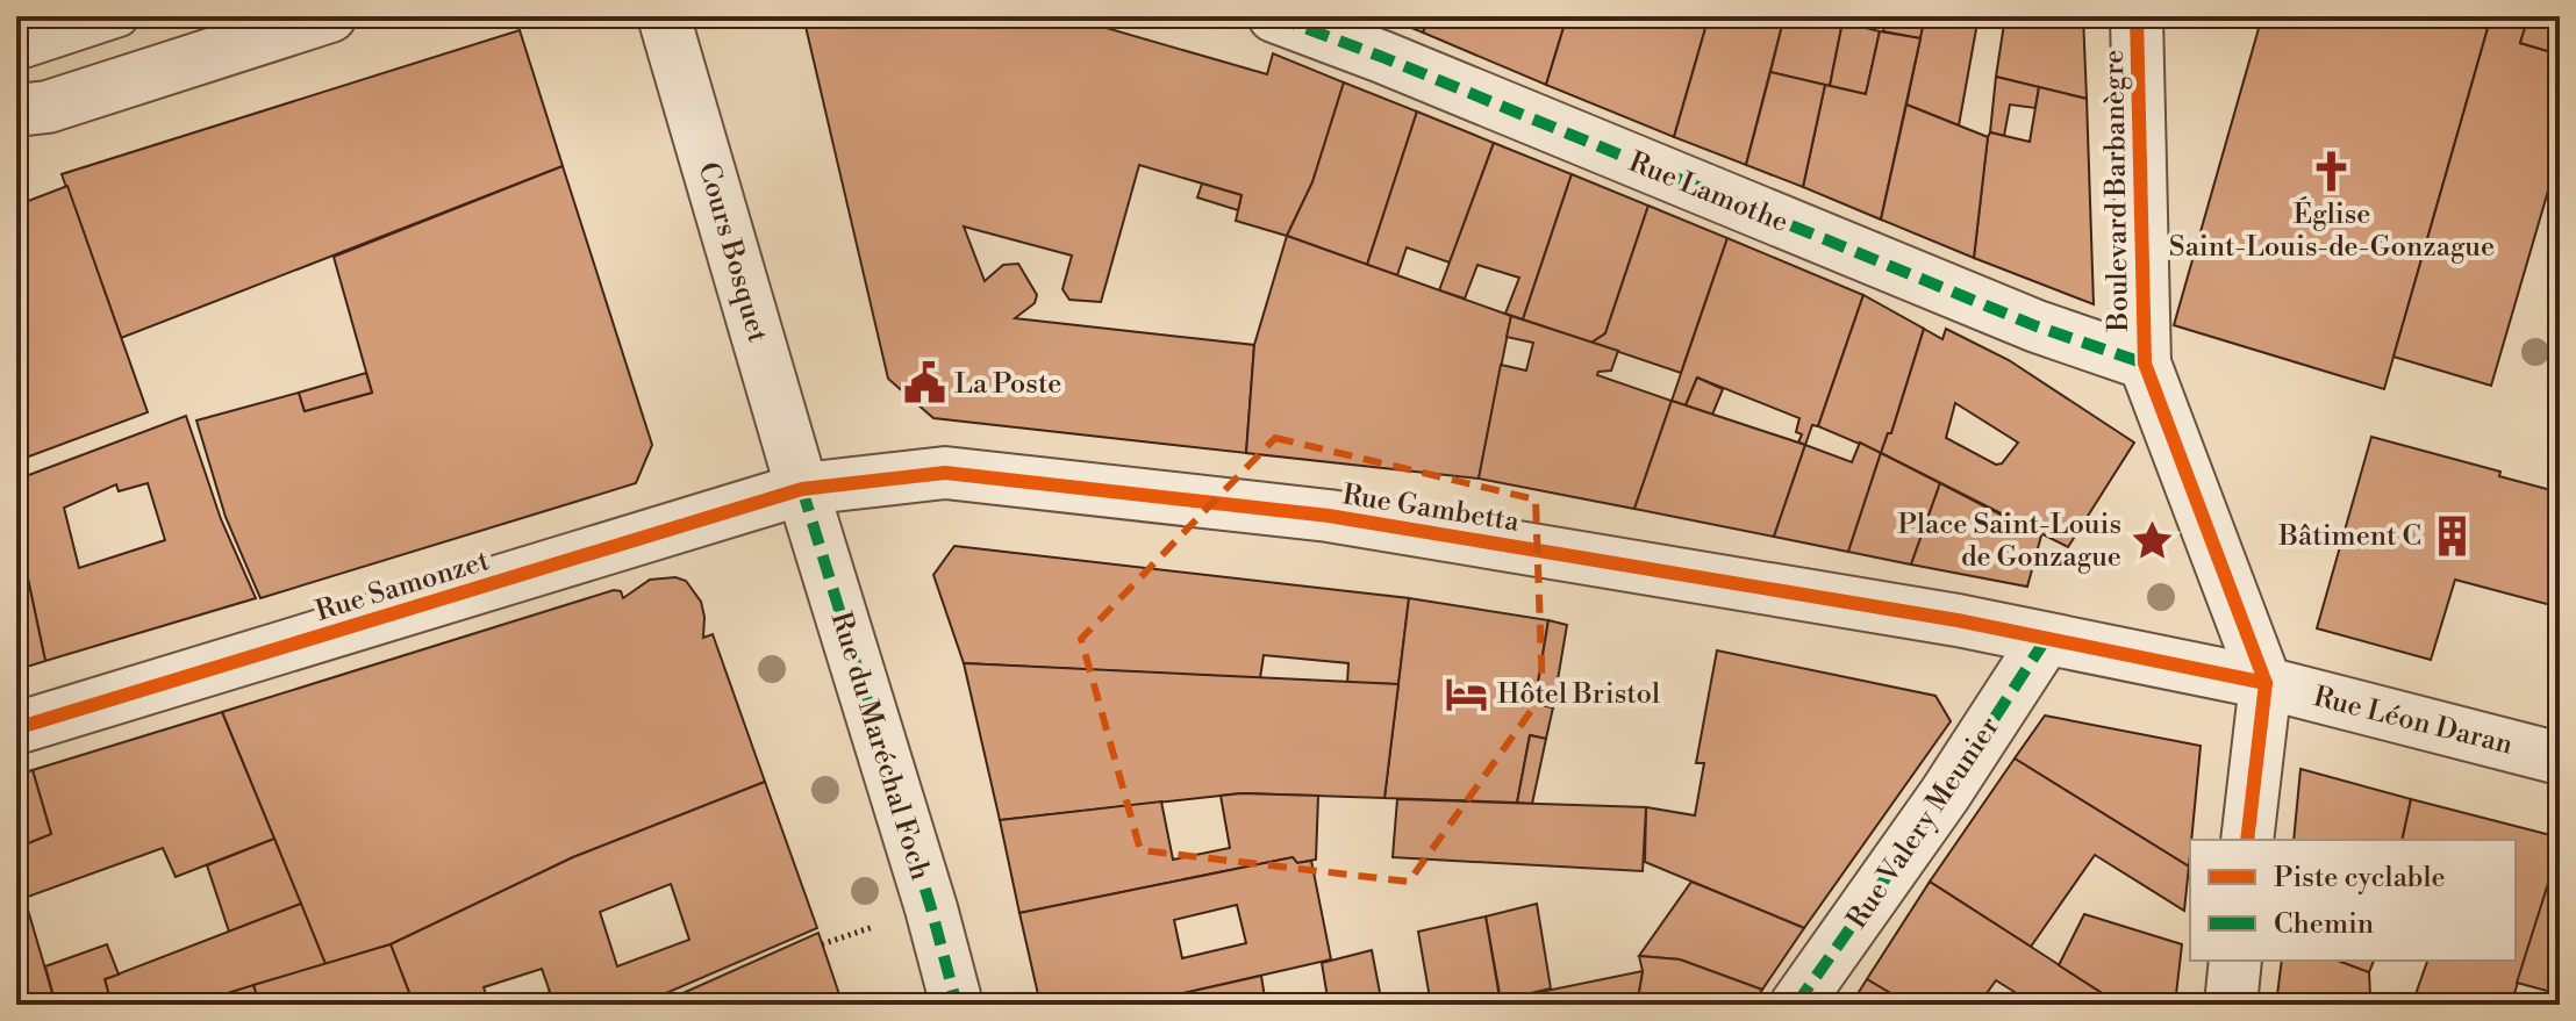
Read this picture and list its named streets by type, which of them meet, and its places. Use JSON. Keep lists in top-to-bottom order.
{
  "streets": {
    "street": [
      "Boulevard Barbanègre",
      "Rue Lamothe",
      "Cours Bosquet",
      "Rue Gambetta",
      "Rue Samonzet",
      "Rue Léon Daran",
      "Rue du Maréchal Foch",
      "Rue Valery Meunier"
    ]
  },
  "crossings": [
    ["Boulevard Barbanègre", "Rue Lamothe"],
    ["Cours Bosquet", "Rue Gambetta"],
    ["Cours Bosquet", "Rue Samonzet"],
    ["Cours Bosquet", "Rue du Maréchal Foch"],
    ["Rue Gambetta", "Rue Samonzet"],
    ["Rue Gambetta", "Rue du Maréchal Foch"],
    ["Rue Gambetta", "Rue Valery Meunier"],
    ["Rue Samonzet", "Rue du Maréchal Foch"]
  ],
  "places": {
    "church": ["Église Saint-Louis-de-Gonzague"],
    "public building": ["La Poste"],
    "building": ["Bâtiment C"],
    "place": ["Place Saint-Louis de Gonzague"],
    "hotel": ["Hôtel Bristol"]
  },
  "legend": ["Piste cyclable", "Chemin"]
}
